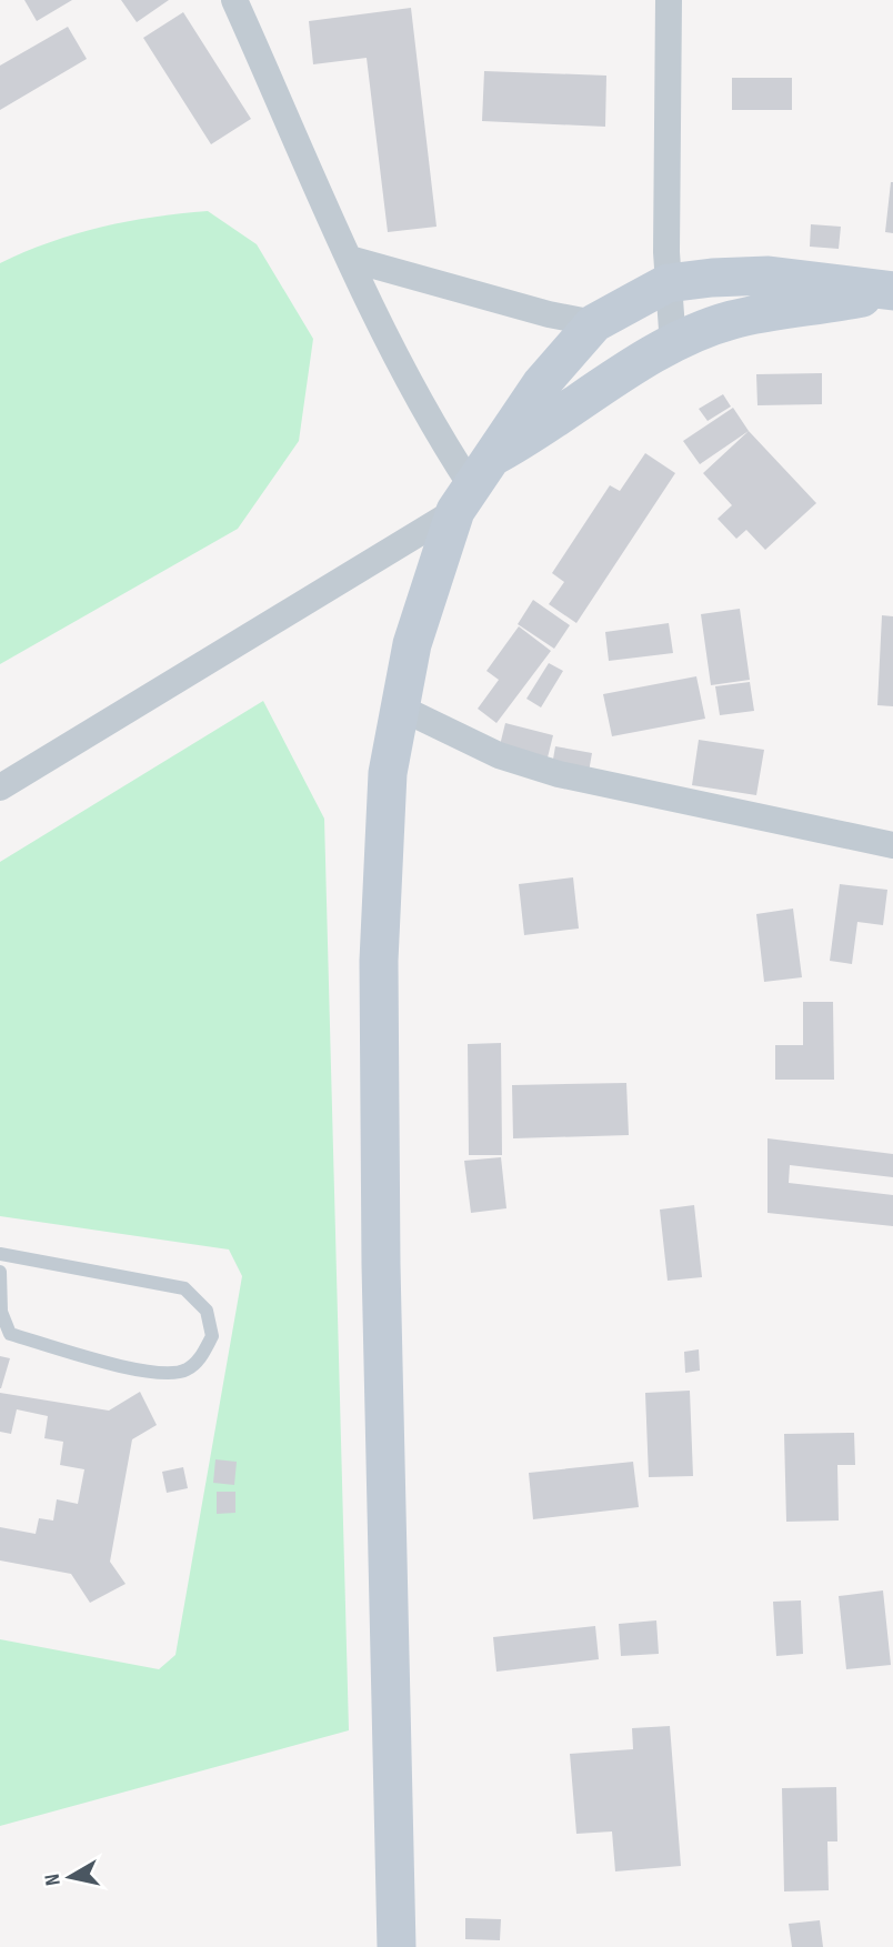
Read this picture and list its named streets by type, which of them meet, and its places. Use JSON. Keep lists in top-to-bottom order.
{
  "north": "left"
}
